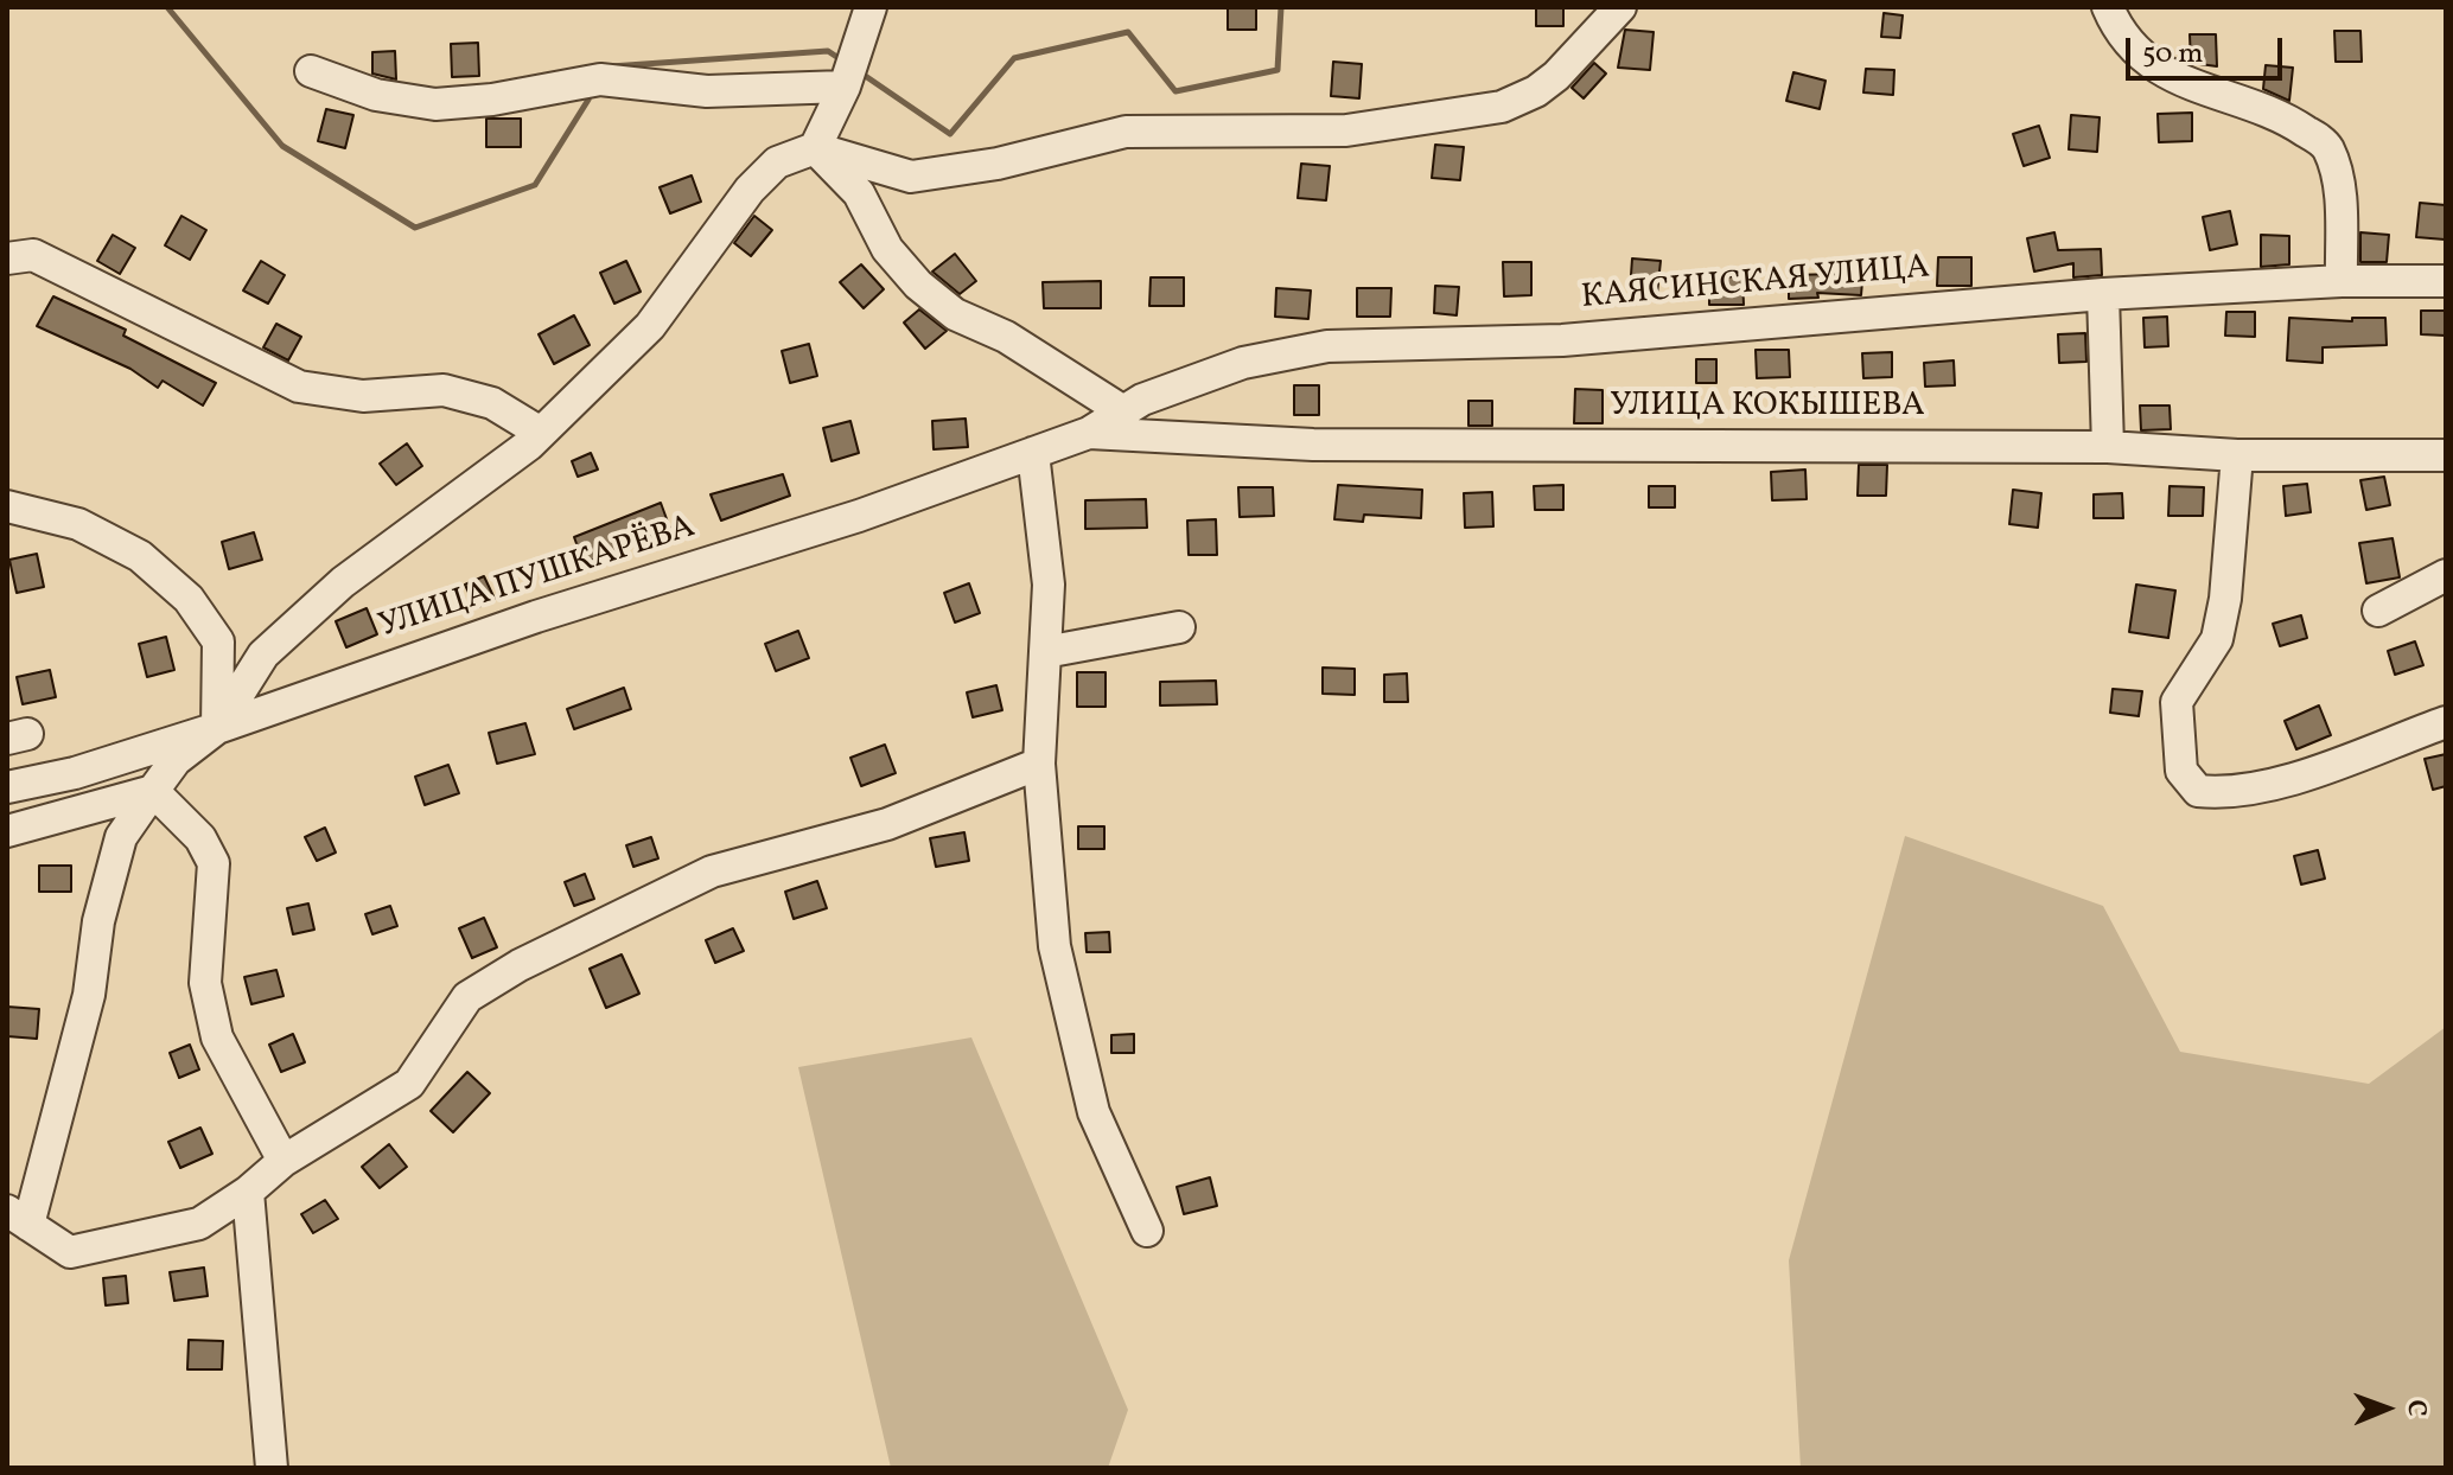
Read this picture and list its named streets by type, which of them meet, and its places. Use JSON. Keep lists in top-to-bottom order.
{
  "streets": {
    "street": ["КАЯСИНСКАЯ УЛИЦА", "УЛИЦА КОКЫШЕВА", "УЛИЦА ПУШКАРЁВА"]
  },
  "crossings": [
    ["КАЯСИНСКАЯ УЛИЦА", "УЛИЦА КОКЫШЕВА"],
    ["КАЯСИНСКАЯ УЛИЦА", "УЛИЦА ПУШКАРЁВА"],
    ["УЛИЦА КОКЫШЕВА", "УЛИЦА ПУШКАРЁВА"]
  ],
  "scale_bar": "50 m",
  "north": "right"
}
